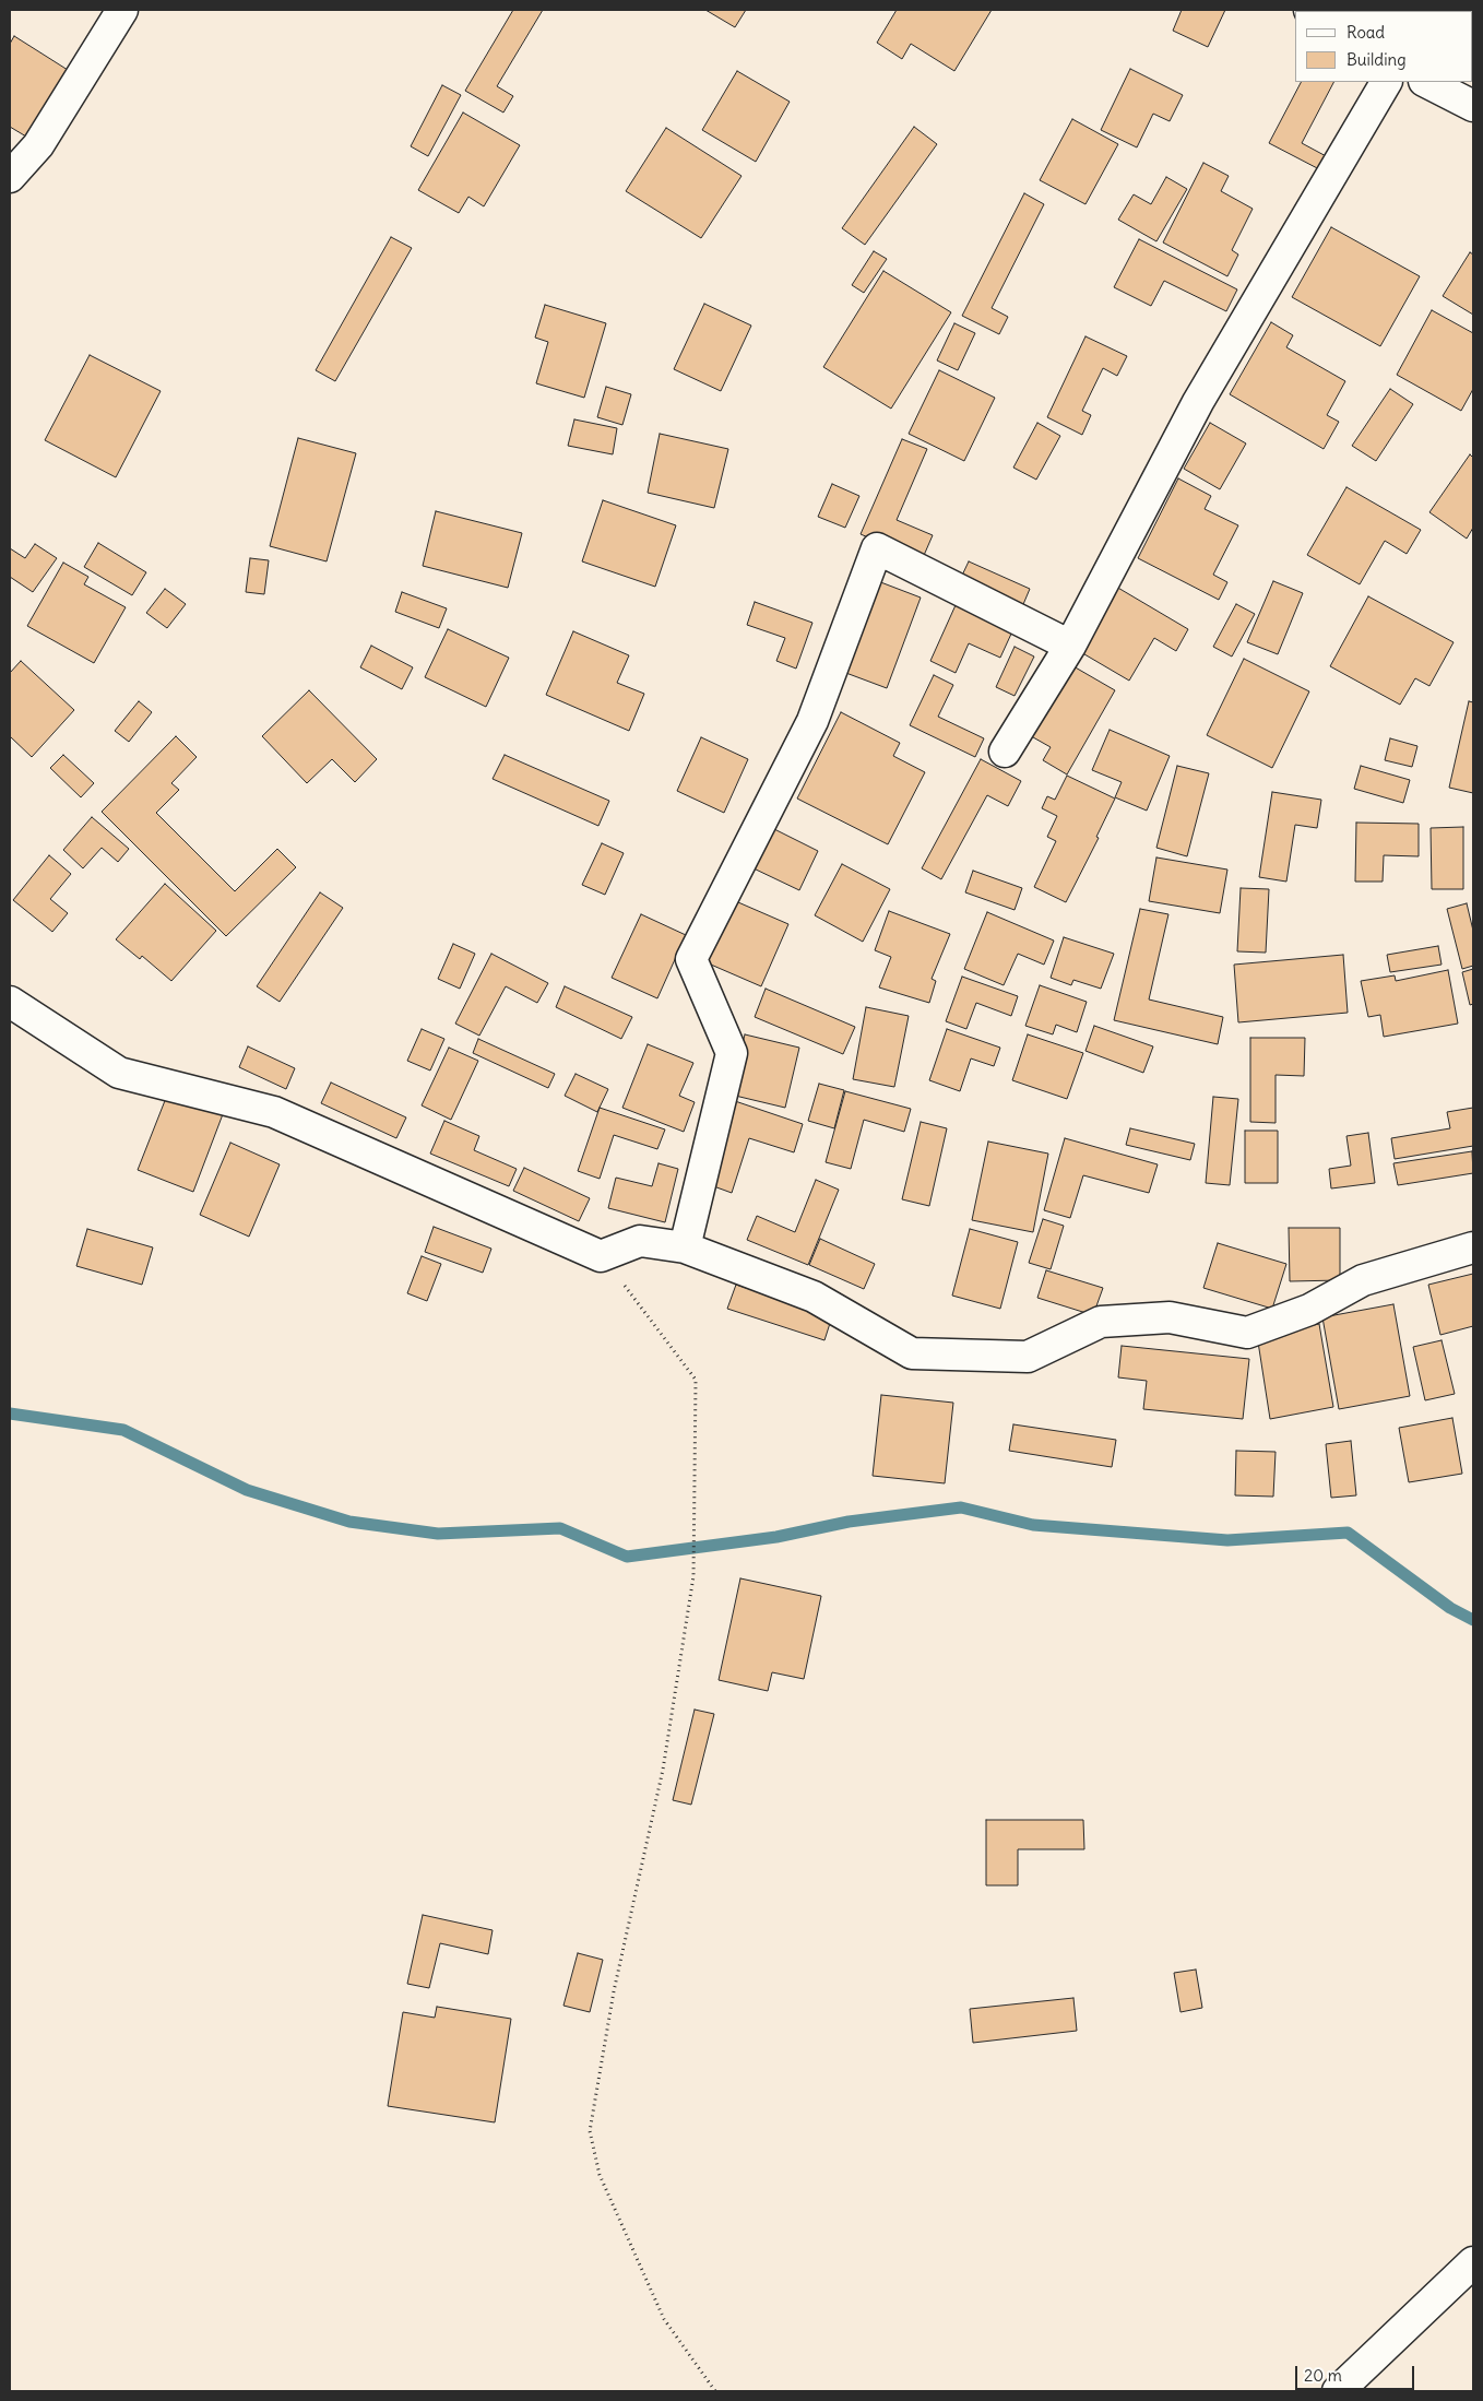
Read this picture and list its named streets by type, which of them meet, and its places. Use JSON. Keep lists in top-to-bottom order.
{
  "legend": ["Road", "Building"],
  "scale_bar": "20 m"
}
